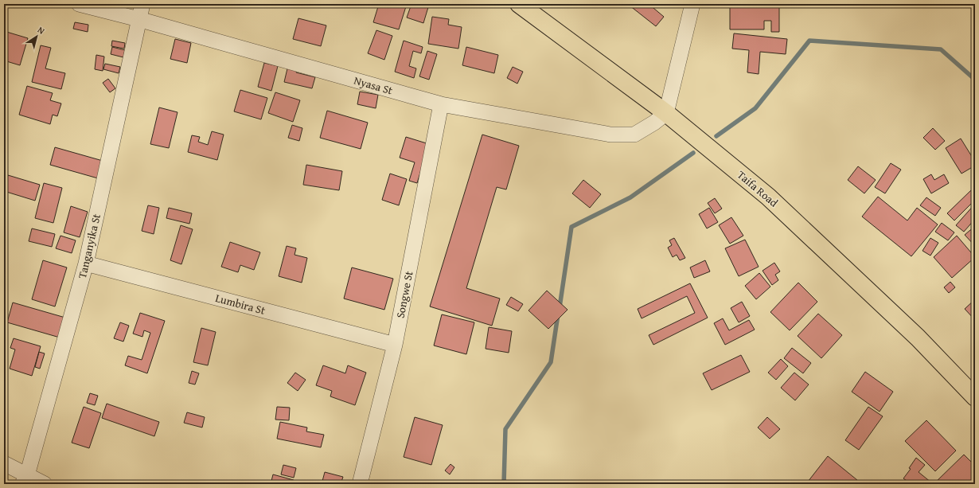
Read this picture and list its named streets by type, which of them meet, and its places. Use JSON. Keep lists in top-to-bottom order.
{
  "streets": {
    "highway": ["Taifa Road"],
    "street": [
      "Nyasa St",
      "Tanganyika St",
      "Songwe St",
      "Lumbira St"
    ]
  },
  "crossings": [
    ["Nyasa St", "Taifa Road"],
    ["Nyasa St", "Tanganyika St"],
    ["Nyasa St", "Songwe St"],
    ["Tanganyika St", "Lumbira St"],
    ["Songwe St", "Lumbira St"]
  ],
  "north": "top right"
}
